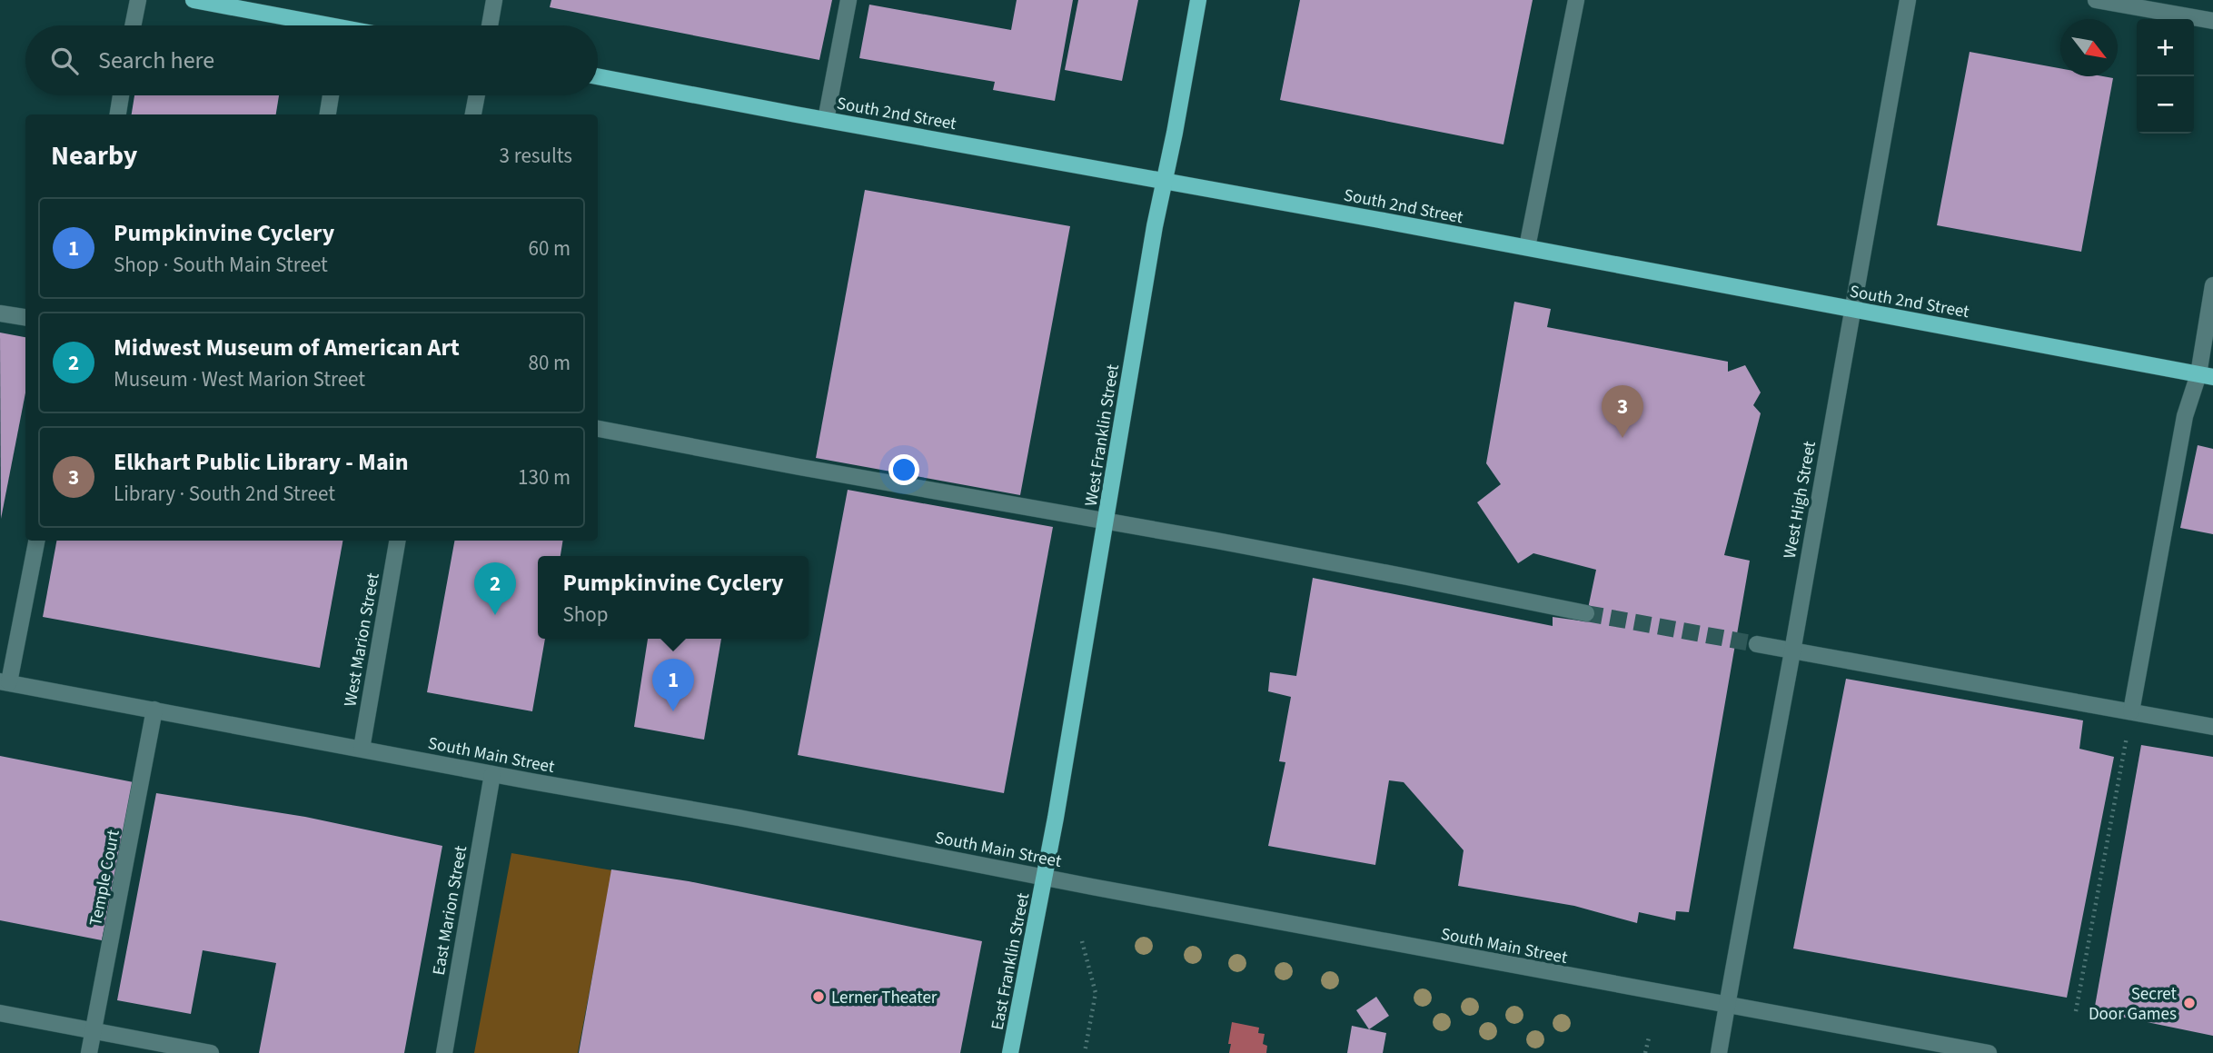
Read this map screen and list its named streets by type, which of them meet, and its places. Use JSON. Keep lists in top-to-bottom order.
{
  "streets": {
    "main road": ["South 2nd Street", "West Franklin Street", "East Franklin Street"],
    "street": [
      "West High Street",
      "West Marion Street",
      "South Main Street",
      "Temple Court",
      "East Marion Street"
    ]
  },
  "crossings": [
    ["South 2nd Street", "West Franklin Street"],
    ["South 2nd Street", "West High Street"],
    ["West Franklin Street", "South Main Street"],
    ["West Franklin Street", "East Franklin Street"],
    ["West High Street", "South Main Street"],
    ["West Marion Street", "South Main Street"],
    ["South Main Street", "Temple Court"],
    ["South Main Street", "East Marion Street"],
    ["South Main Street", "East Franklin Street"]
  ],
  "places": ["Lerner Theater", "Secret Door Games"],
  "north": "bottom right",
  "page": {
    "map_buttons": ["+", "−"],
    "search": "Search here",
    "heading": ["Nearby", "3 results"],
    "list": [
      {
        "mark": "1",
        "name": "Pumpkinvine Cyclery",
        "note": "Shop · South Main Street",
        "value": "60 m"
      },
      {
        "mark": "2",
        "name": "Midwest Museum of American Art",
        "note": "Museum · West Marion Street",
        "value": "80 m"
      },
      {
        "mark": "3",
        "name": "Elkhart Public Library - Main",
        "note": "Library · South 2nd Street",
        "value": "130 m"
      }
    ],
    "pins": ["3", "2", "1"],
    "popup": ["Pumpkinvine Cyclery", "Shop"]
  }
}
